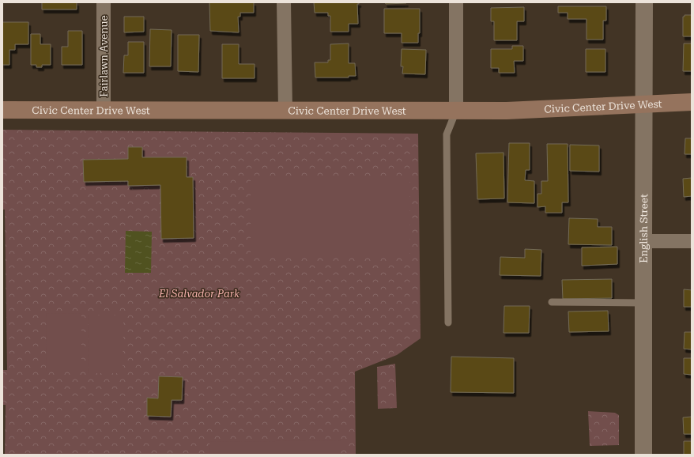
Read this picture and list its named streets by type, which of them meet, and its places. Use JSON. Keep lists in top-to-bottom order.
{
  "streets": {
    "main road": ["Civic Center Drive West"],
    "street": ["Fairlawn Avenue", "English Street"]
  },
  "crossings": [
    ["Fairlawn Avenue", "Civic Center Drive West"],
    ["Civic Center Drive West", "English Street"]
  ],
  "parks": ["El Salvador Park"]
}
